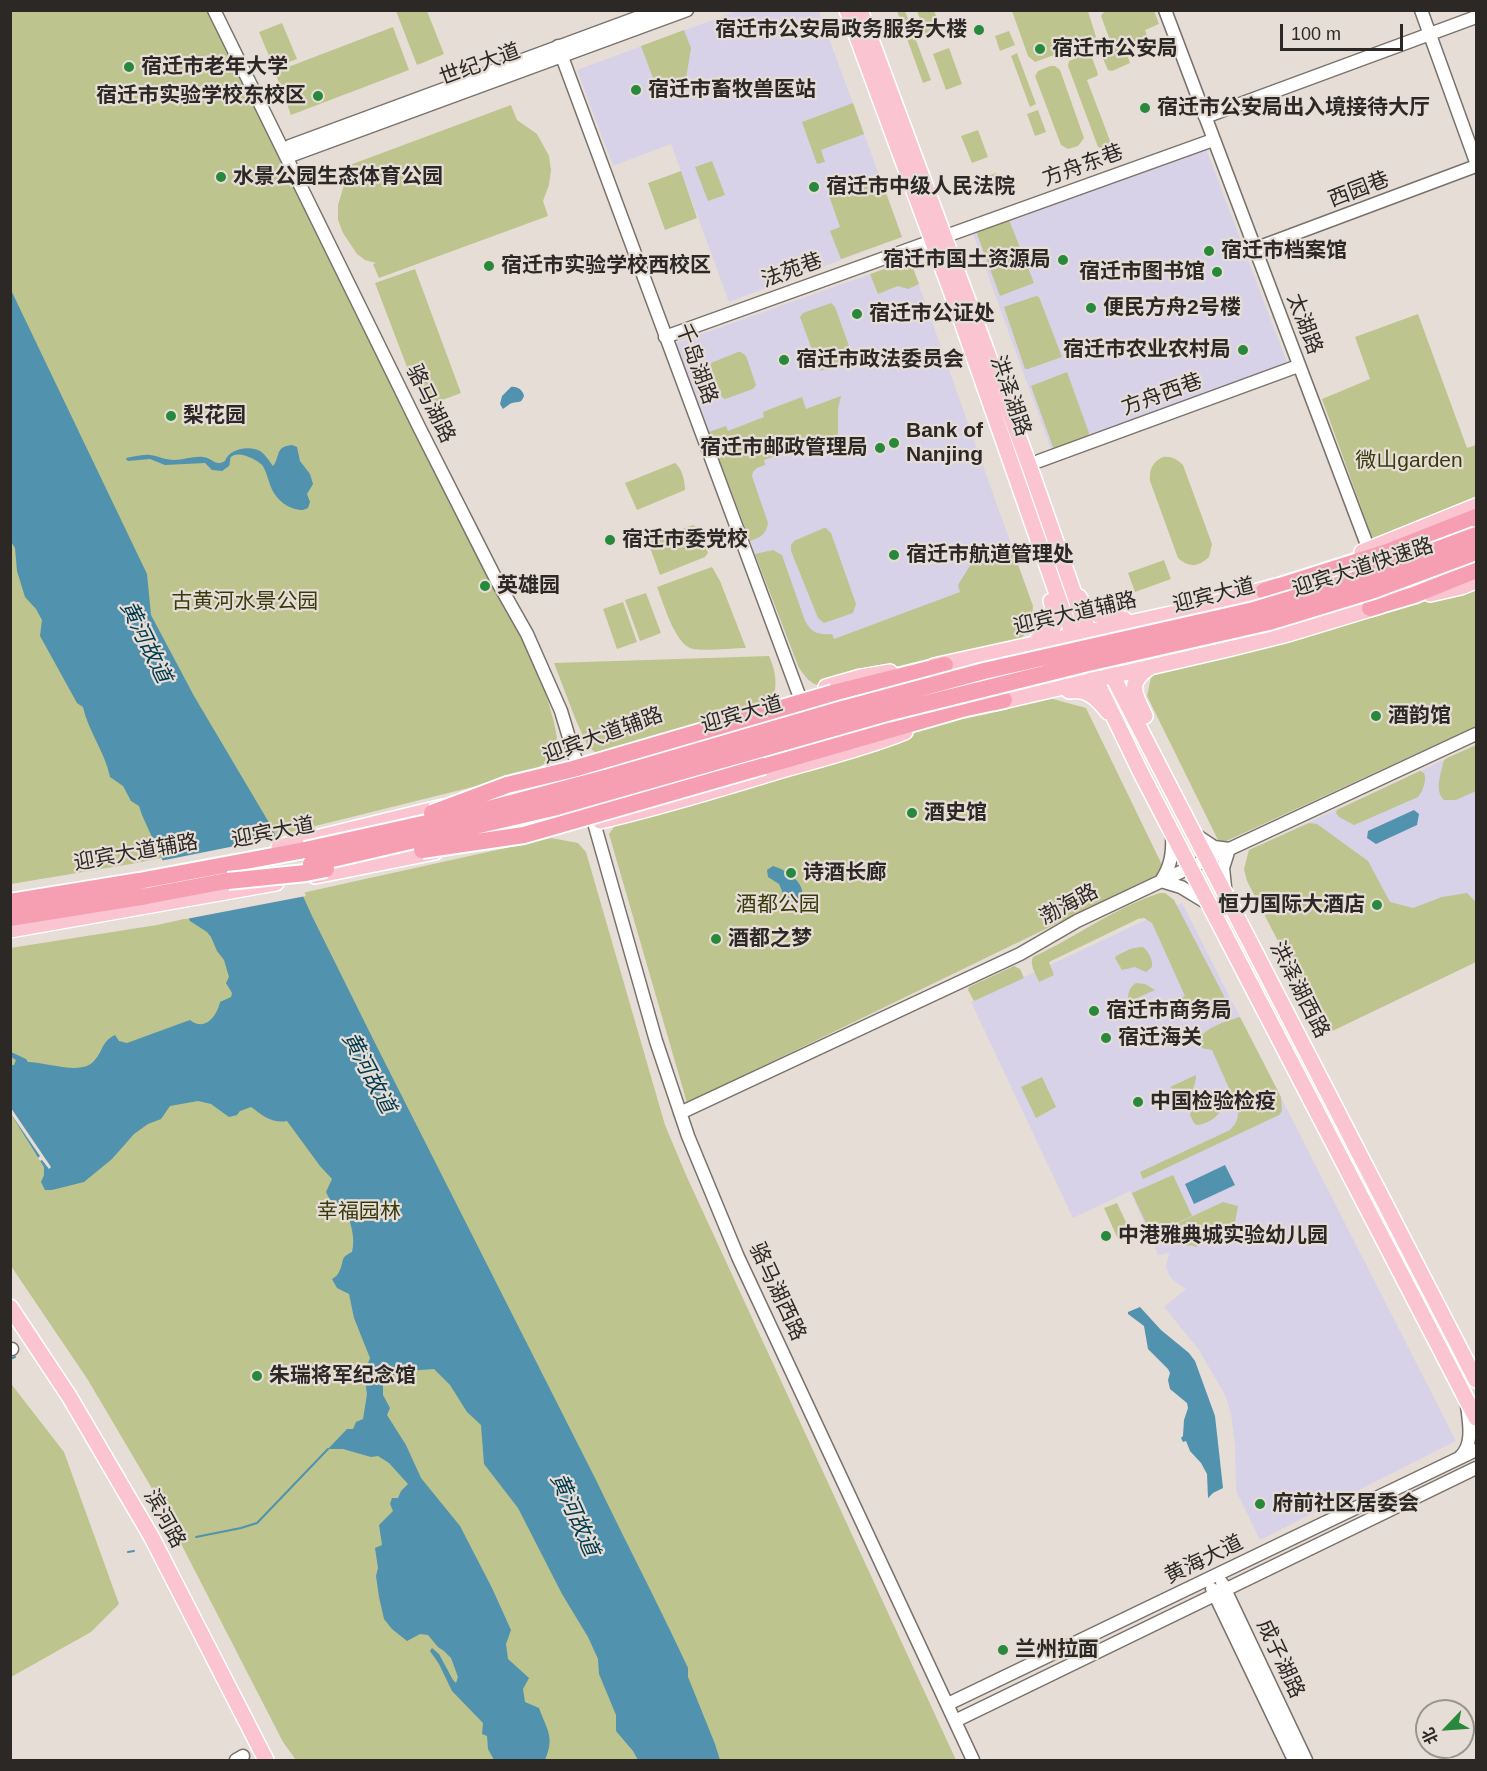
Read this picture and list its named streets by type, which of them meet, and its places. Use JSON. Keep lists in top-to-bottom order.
{
  "streets": {
    "highway": ["迎宾大道快速路", "迎宾大道"],
    "main road": [
      "洪泽湖路",
      "迎宾大道辅路",
      "洪泽湖西路",
      "滨河路"
    ],
    "street": [
      "世纪大道",
      "方舟东巷",
      "西园巷",
      "法苑巷",
      "太湖路",
      "千岛湖路",
      "方舟西巷",
      "骆马湖路",
      "渤海路",
      "骆马湖西路",
      "黄海大道",
      "成子湖路"
    ]
  },
  "crossings": [
    ["世纪大道", "千岛湖路"],
    ["世纪大道", "骆马湖路"],
    ["方舟东巷", "法苑巷"],
    ["方舟东巷", "太湖路"],
    ["方舟东巷", "洪泽湖路"],
    ["西园巷", "太湖路"],
    ["法苑巷", "千岛湖路"],
    ["法苑巷", "洪泽湖路"],
    ["太湖路", "方舟西巷"],
    ["太湖路", "迎宾大道辅路"],
    ["千岛湖路", "迎宾大道辅路"],
    ["洪泽湖路", "迎宾大道辅路"],
    ["洪泽湖路", "洪泽湖西路"],
    ["骆马湖路", "迎宾大道辅路"],
    ["骆马湖路", "骆马湖西路"],
    ["迎宾大道快速路", "迎宾大道"],
    ["迎宾大道", "迎宾大道辅路"],
    ["迎宾大道辅路", "洪泽湖西路"],
    ["渤海路", "洪泽湖西路"],
    ["渤海路", "骆马湖西路"],
    ["骆马湖西路", "黄海大道"],
    ["黄海大道", "成子湖路"]
  ],
  "water": ["黄河故道"],
  "parks": [
    "微山garden",
    "古黄河水景公园",
    "酒都公园",
    "幸福园林"
  ],
  "places": [
    "宿迁市公安局政务服务大楼",
    "宿迁市公安局",
    "宿迁市老年大学",
    "宿迁市畜牧兽医站",
    "宿迁市实验学校东校区",
    "宿迁市公安局出入境接待大厅",
    "水景公园生态体育公园",
    "宿迁市中级人民法院",
    "宿迁市档案馆",
    "宿迁市国土资源局",
    "宿迁市实验学校西校区",
    "宿迁市图书馆",
    "便民方舟2号楼",
    "宿迁市公证处",
    "宿迁市农业农村局",
    "宿迁市政法委员会",
    "梨花园",
    "Bank of Nanjing",
    "宿迁市邮政管理局",
    "宿迁市委党校",
    "宿迁市航道管理处",
    "英雄园",
    "酒韵馆",
    "酒史馆",
    "诗酒长廊",
    "恒力国际大酒店",
    "酒都之梦",
    "宿迁市商务局",
    "宿迁海关",
    "中国检验检疫",
    "中港雅典城实验幼儿园",
    "朱瑞将军纪念馆",
    "府前社区居委会",
    "兰州拉面"
  ],
  "scale_bar": "100 m",
  "north": "bottom left"
}
